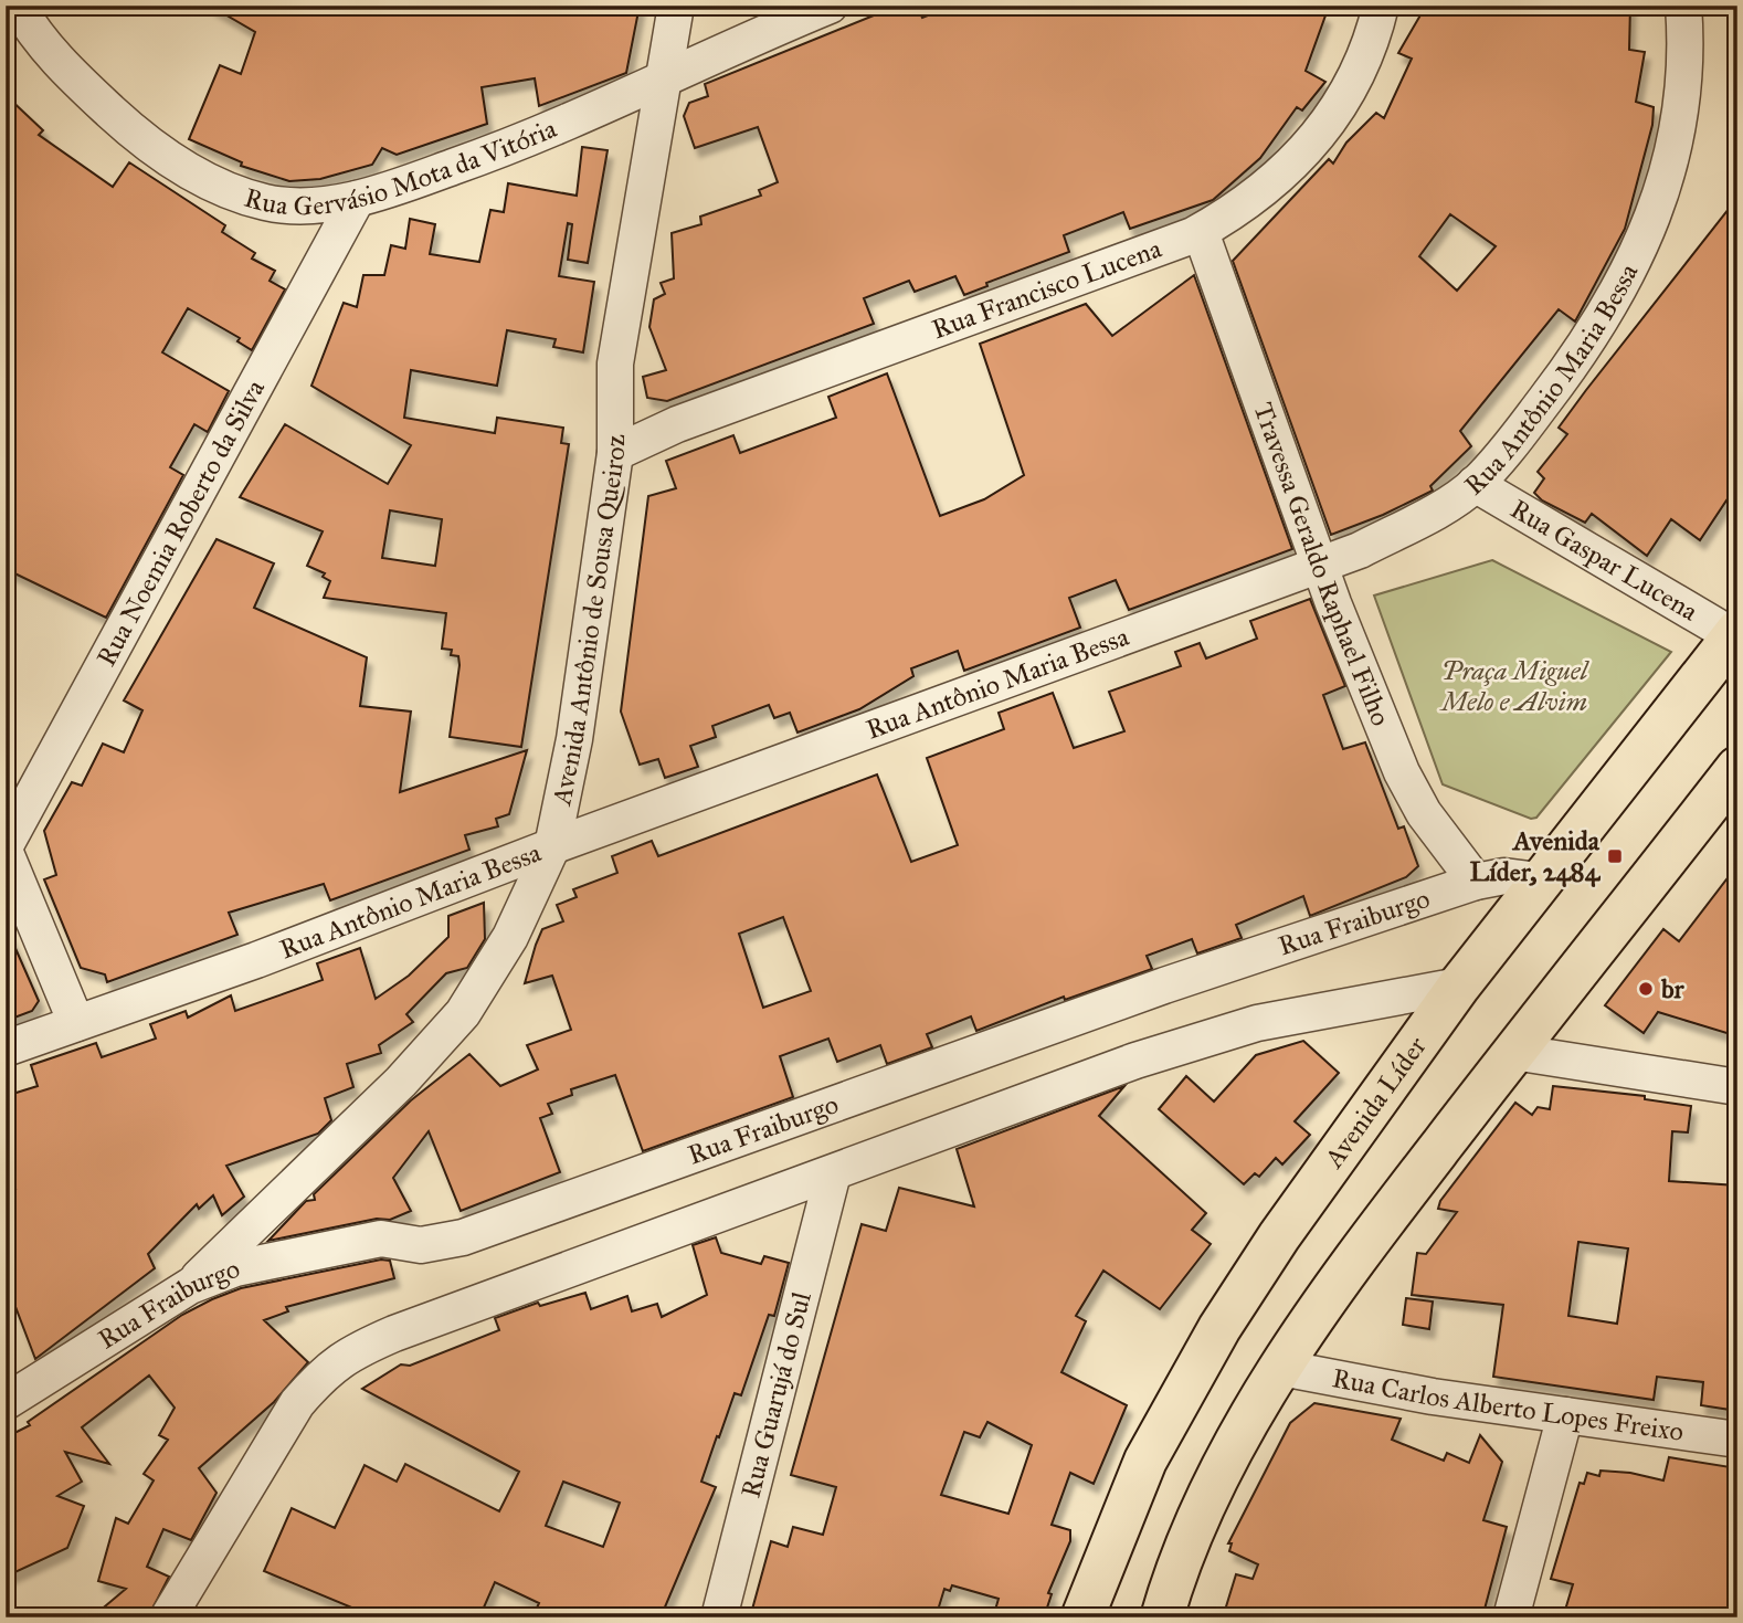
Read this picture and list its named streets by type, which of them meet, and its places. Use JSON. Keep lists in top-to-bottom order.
{
  "streets": {
    "main road": ["Avenida Líder"],
    "street": [
      "Rua Gervásio Mota da Vitória",
      "Rua Francisco Lucena",
      "Rua Antônio Maria Bessa",
      "Rua Noemia Roberto da Silva",
      "Rua Gaspar Lucena",
      "Travessa Geraldo Raphael Filho",
      "Avenida Antônio de Sousa Queiroz",
      "Rua Fraiburgo",
      "Rua Guarujá do Sul",
      "Rua Carlos Alberto Lopes Freixo"
    ]
  },
  "crossings": [
    ["Rua Gervásio Mota da Vitória", "Rua Noemia Roberto da Silva"],
    ["Rua Gervásio Mota da Vitória", "Avenida Antônio de Sousa Queiroz"],
    ["Rua Francisco Lucena", "Travessa Geraldo Raphael Filho"],
    ["Rua Francisco Lucena", "Avenida Antônio de Sousa Queiroz"],
    ["Rua Antônio Maria Bessa", "Rua Gaspar Lucena"],
    ["Rua Antônio Maria Bessa", "Travessa Geraldo Raphael Filho"],
    ["Rua Antônio Maria Bessa", "Avenida Antônio de Sousa Queiroz"],
    ["Rua Gaspar Lucena", "Avenida Líder"],
    ["Travessa Geraldo Raphael Filho", "Rua Fraiburgo"],
    ["Avenida Antônio de Sousa Queiroz", "Rua Fraiburgo"],
    ["Rua Fraiburgo", "Avenida Líder"]
  ],
  "parks": ["Praça Miguel Melo e Alvim"],
  "places": {
    "transit": ["Avenida Líder, 2484"],
    "other": ["br"]
  }
}
